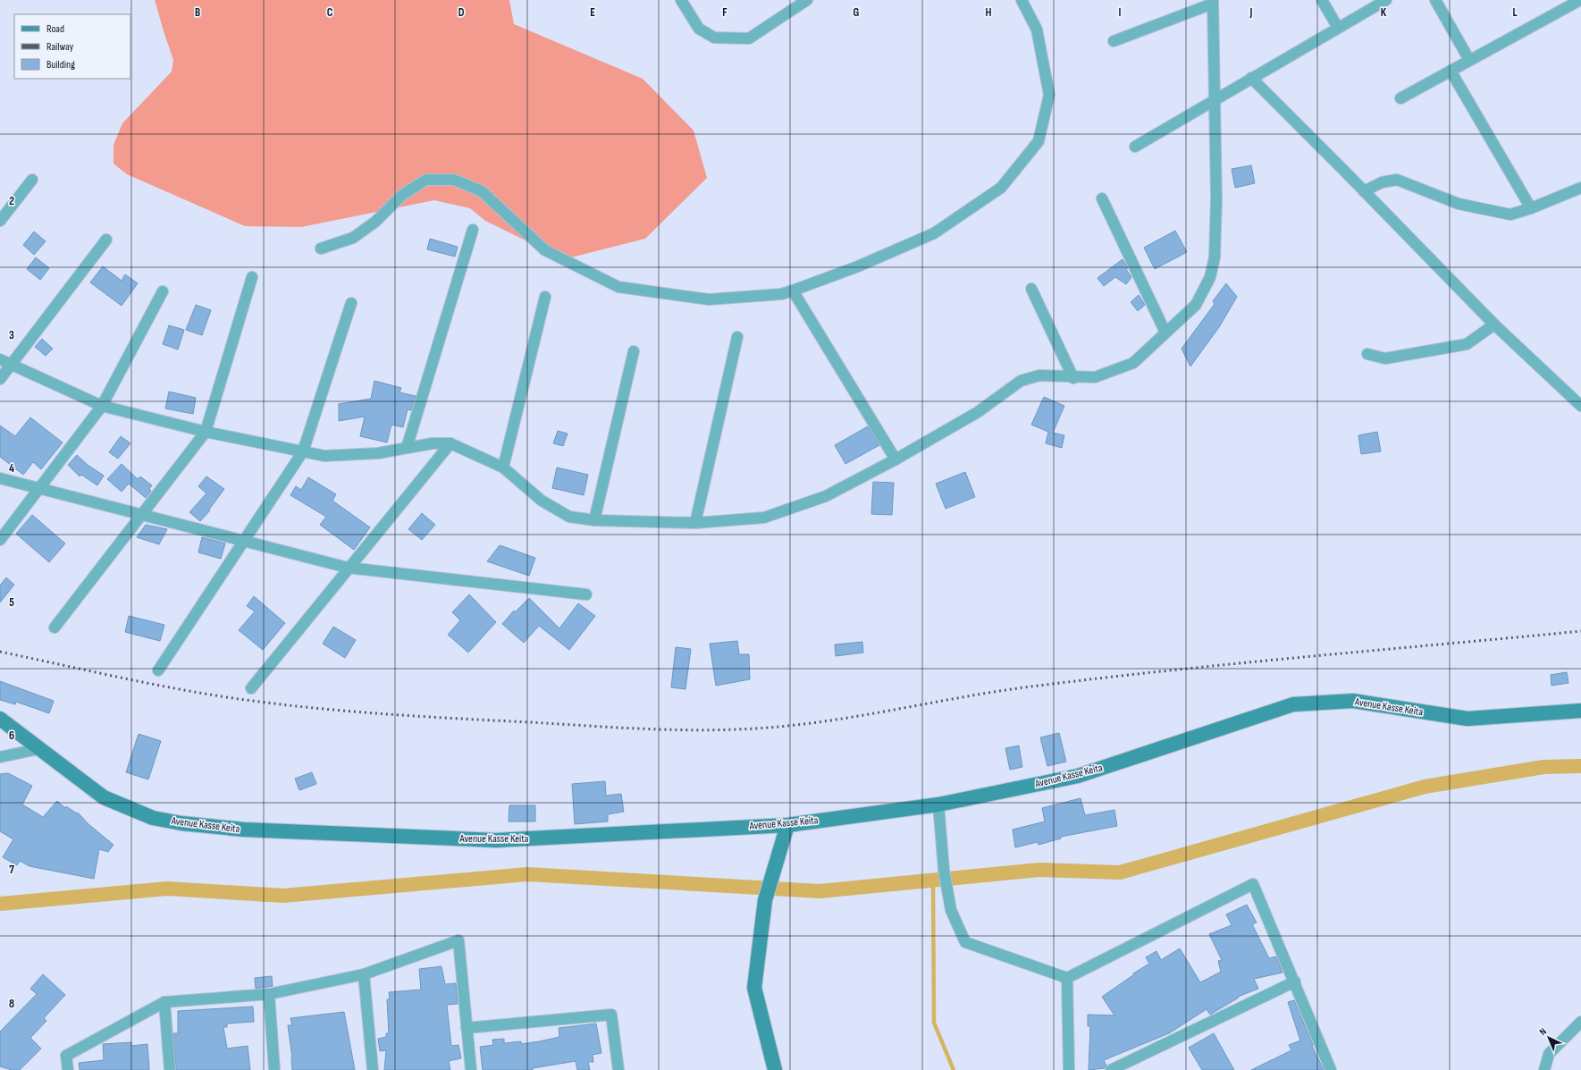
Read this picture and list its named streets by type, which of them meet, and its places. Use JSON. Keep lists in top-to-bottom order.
{
  "streets": {
    "main road": ["Avenue Kasse Keita"]
  },
  "legend": ["Road", "Railway", "Building"],
  "north": "top left",
  "grid": {
    "columns": [
      "B",
      "C",
      "D",
      "E",
      "F",
      "G",
      "H",
      "I",
      "J",
      "K",
      "L"
    ],
    "rows": [
      "2",
      "3",
      "4",
      "5",
      "6",
      "7",
      "8"
    ]
  }
}
